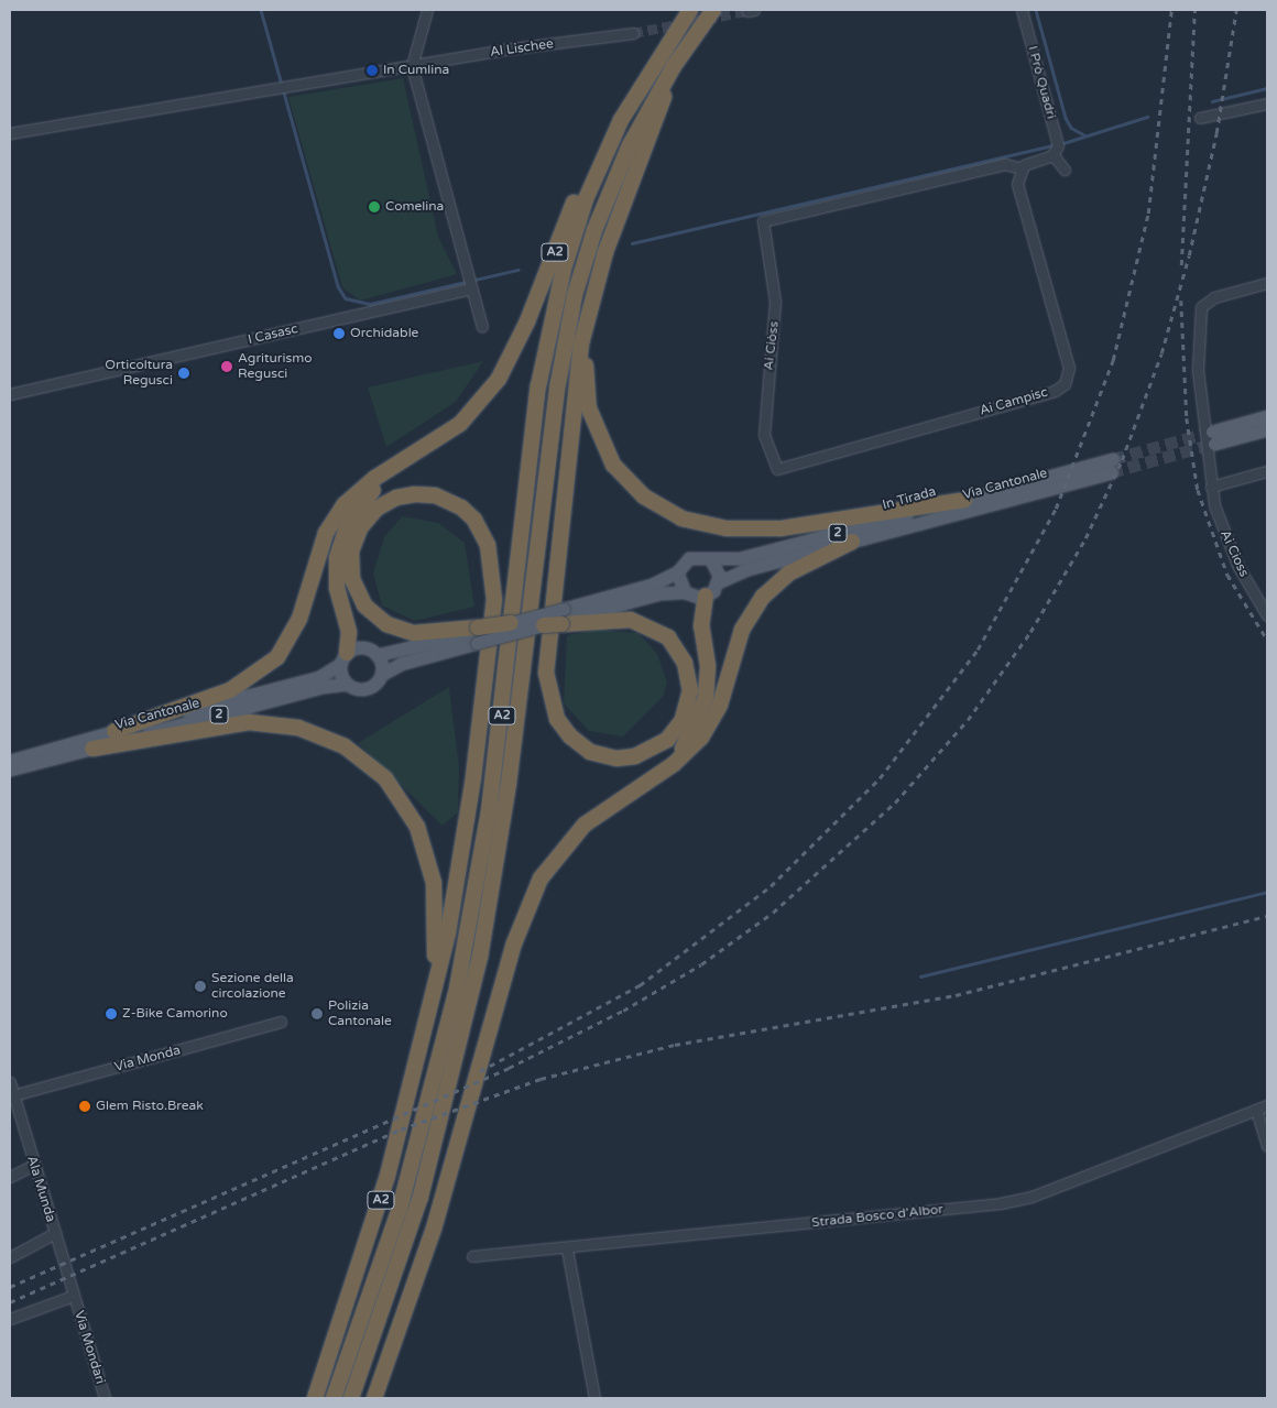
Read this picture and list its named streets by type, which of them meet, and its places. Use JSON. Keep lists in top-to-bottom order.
{
  "streets": {
    "highway": ["A2"],
    "main road": ["Via Cantonale", "In Tirada", "2"],
    "street": [
      "Al Lischee",
      "I Prò Quadri",
      "I Casasc",
      "Ai Ciòss",
      "Ai Campisc",
      "Ai Cioss",
      "Via Monda",
      "Ala Munda",
      "Strada Bosco d'Albor",
      "Via Mondari"
    ]
  },
  "crossings": [
    ["A2", "Via Cantonale"],
    ["A2", "In Tirada"],
    ["Ai Ciòss", "Ai Campisc"],
    ["Via Cantonale", "In Tirada"],
    ["Via Monda", "Ala Munda"],
    ["Ala Munda", "Via Mondari"]
  ],
  "places": [
    "In Cumlina",
    "Comelina",
    "Orchidable",
    "Agriturismo Regusci",
    "Orticoltura Regusci",
    "Sezione della circolazione",
    "Z-Bike Camorino",
    "Polizia Cantonale",
    "Glem Risto.Break"
  ]
}
